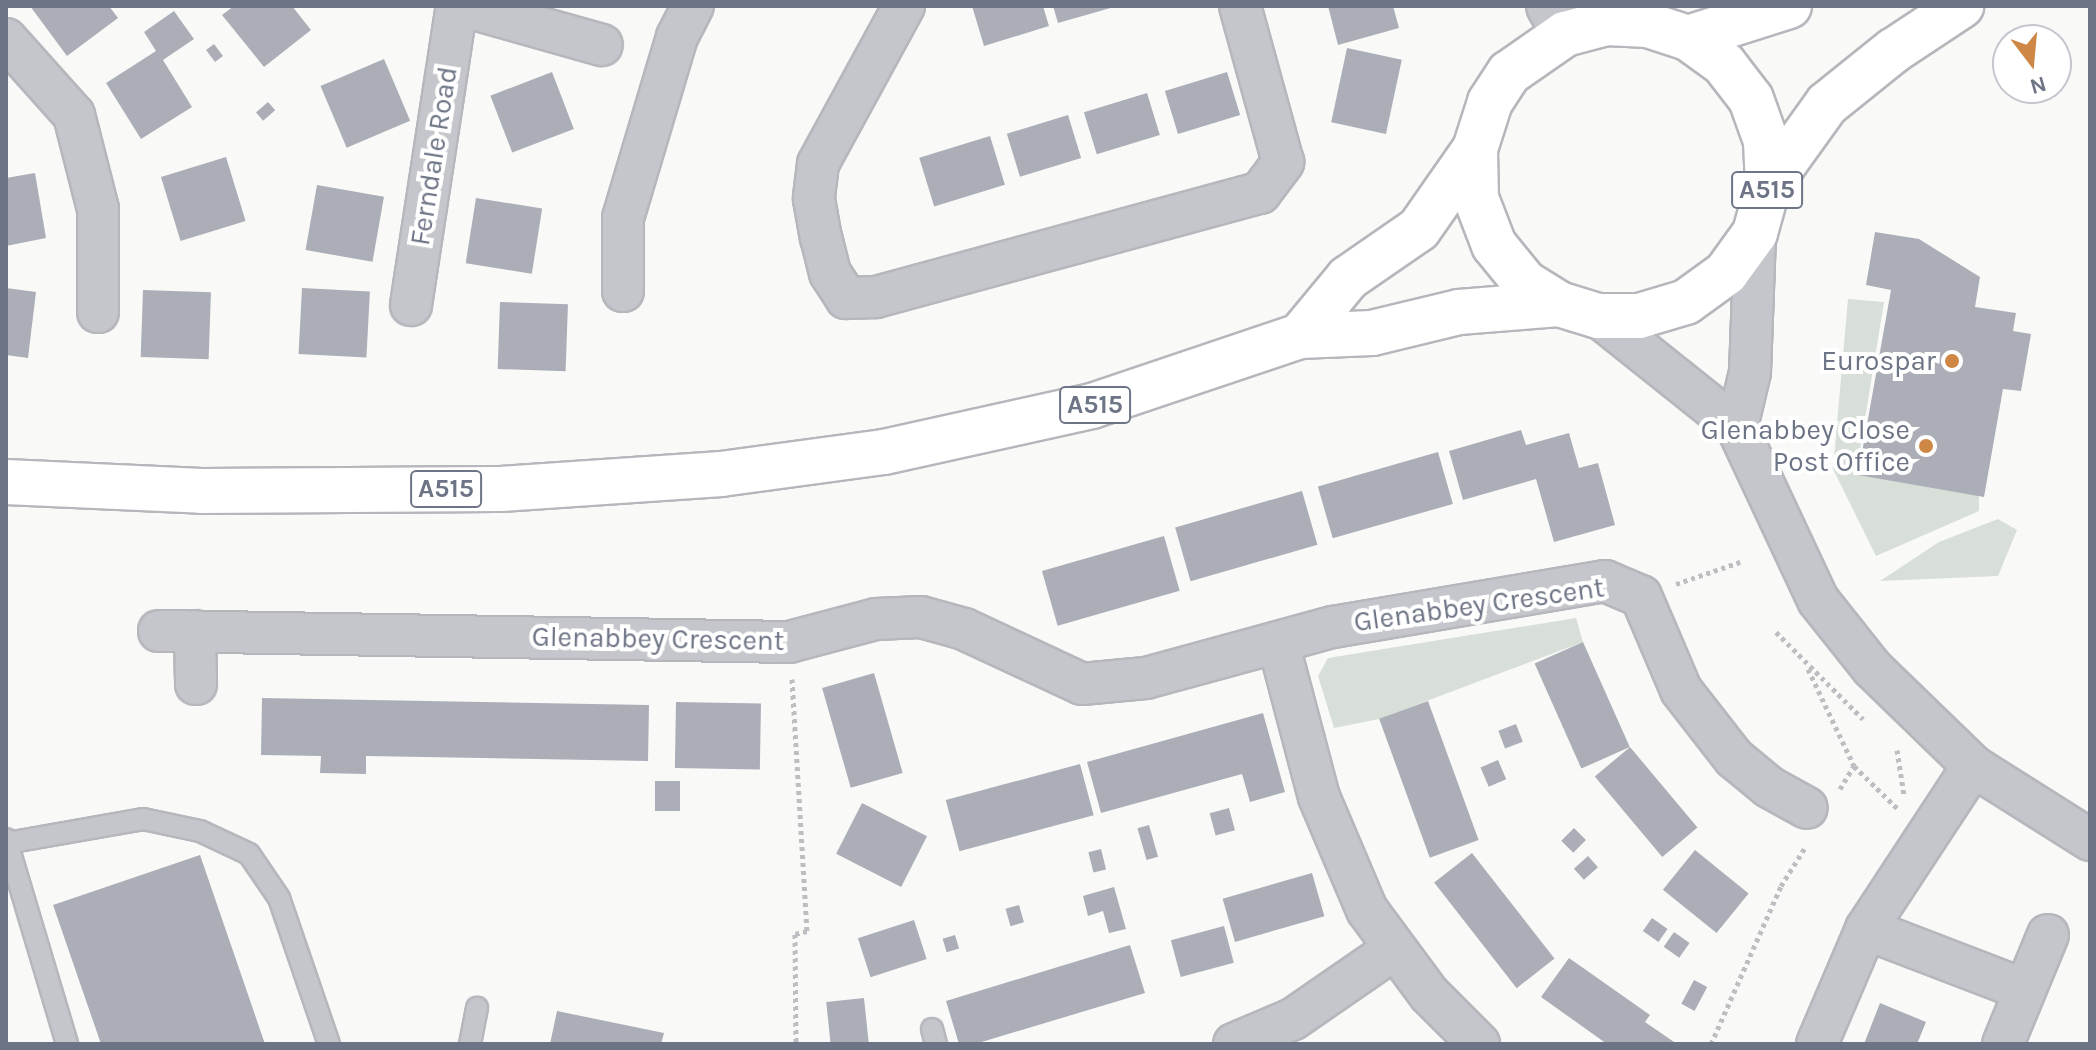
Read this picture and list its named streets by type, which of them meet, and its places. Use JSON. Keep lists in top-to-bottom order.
{
  "streets": {
    "highway": ["A515"],
    "street": ["Ferndale Road", "Glenabbey Crescent"]
  },
  "places": ["Eurospar", "Glenabbey Close Post Office"],
  "north": "bottom"
}
